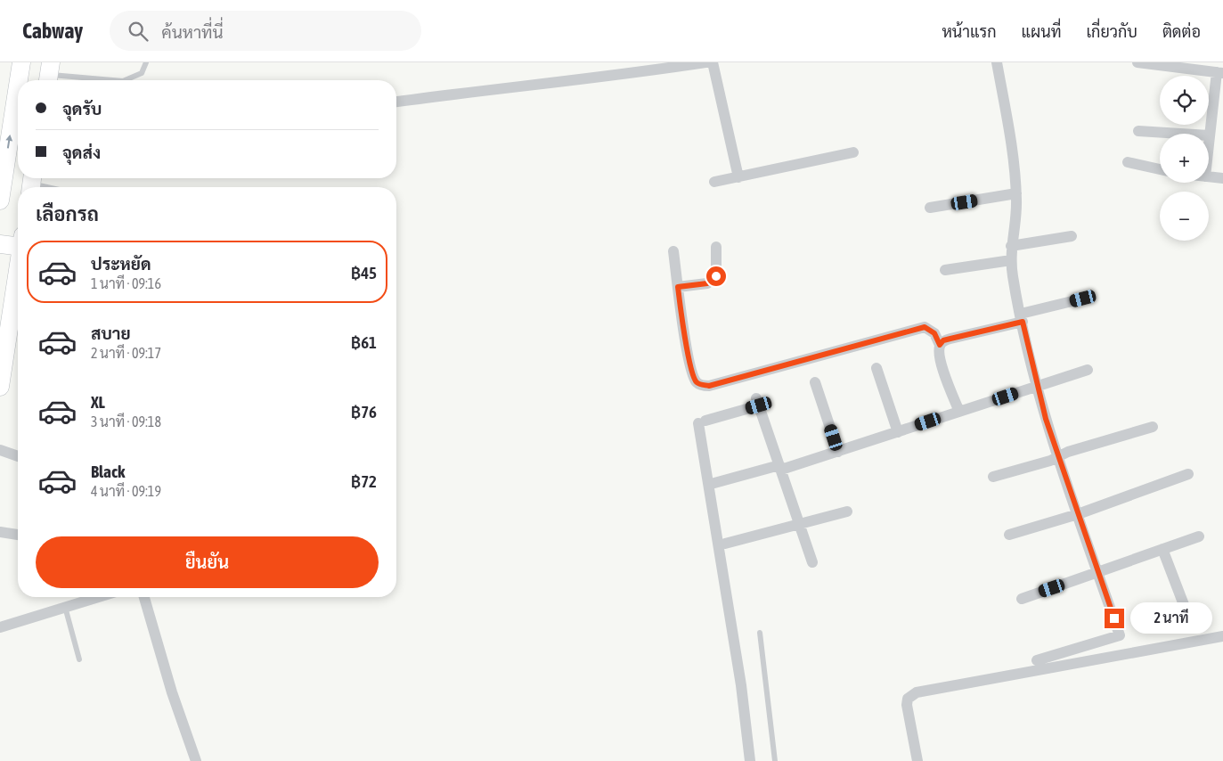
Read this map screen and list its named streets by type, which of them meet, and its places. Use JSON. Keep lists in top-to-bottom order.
{
  "page": {
    "header": "Cabway",
    "search": "ค้นหาที่นี่",
    "nav": [
      "หน้าแรก",
      "แผนที่",
      "เกี่ยวกับ",
      "ติดต่อ"
    ],
    "map_buttons": ["+", "−"],
    "banner": ["จุดรับ", "จุดส่ง"],
    "heading": "เลือกรถ",
    "list": [
      {
        "name": "ประหยัด",
        "note": "1 นาที · 09:16",
        "value": "฿45"
      },
      {
        "name": "สบาย",
        "note": "2 นาที · 09:17",
        "value": "฿61"
      },
      {
        "name": "XL",
        "note": "3 นาที · 09:18",
        "value": "฿76"
      },
      {
        "name": "Black",
        "note": "4 นาที · 09:19",
        "value": "฿72"
      }
    ],
    "buttons": "ยืนยัน",
    "bubble": "2 นาที"
  }
}
